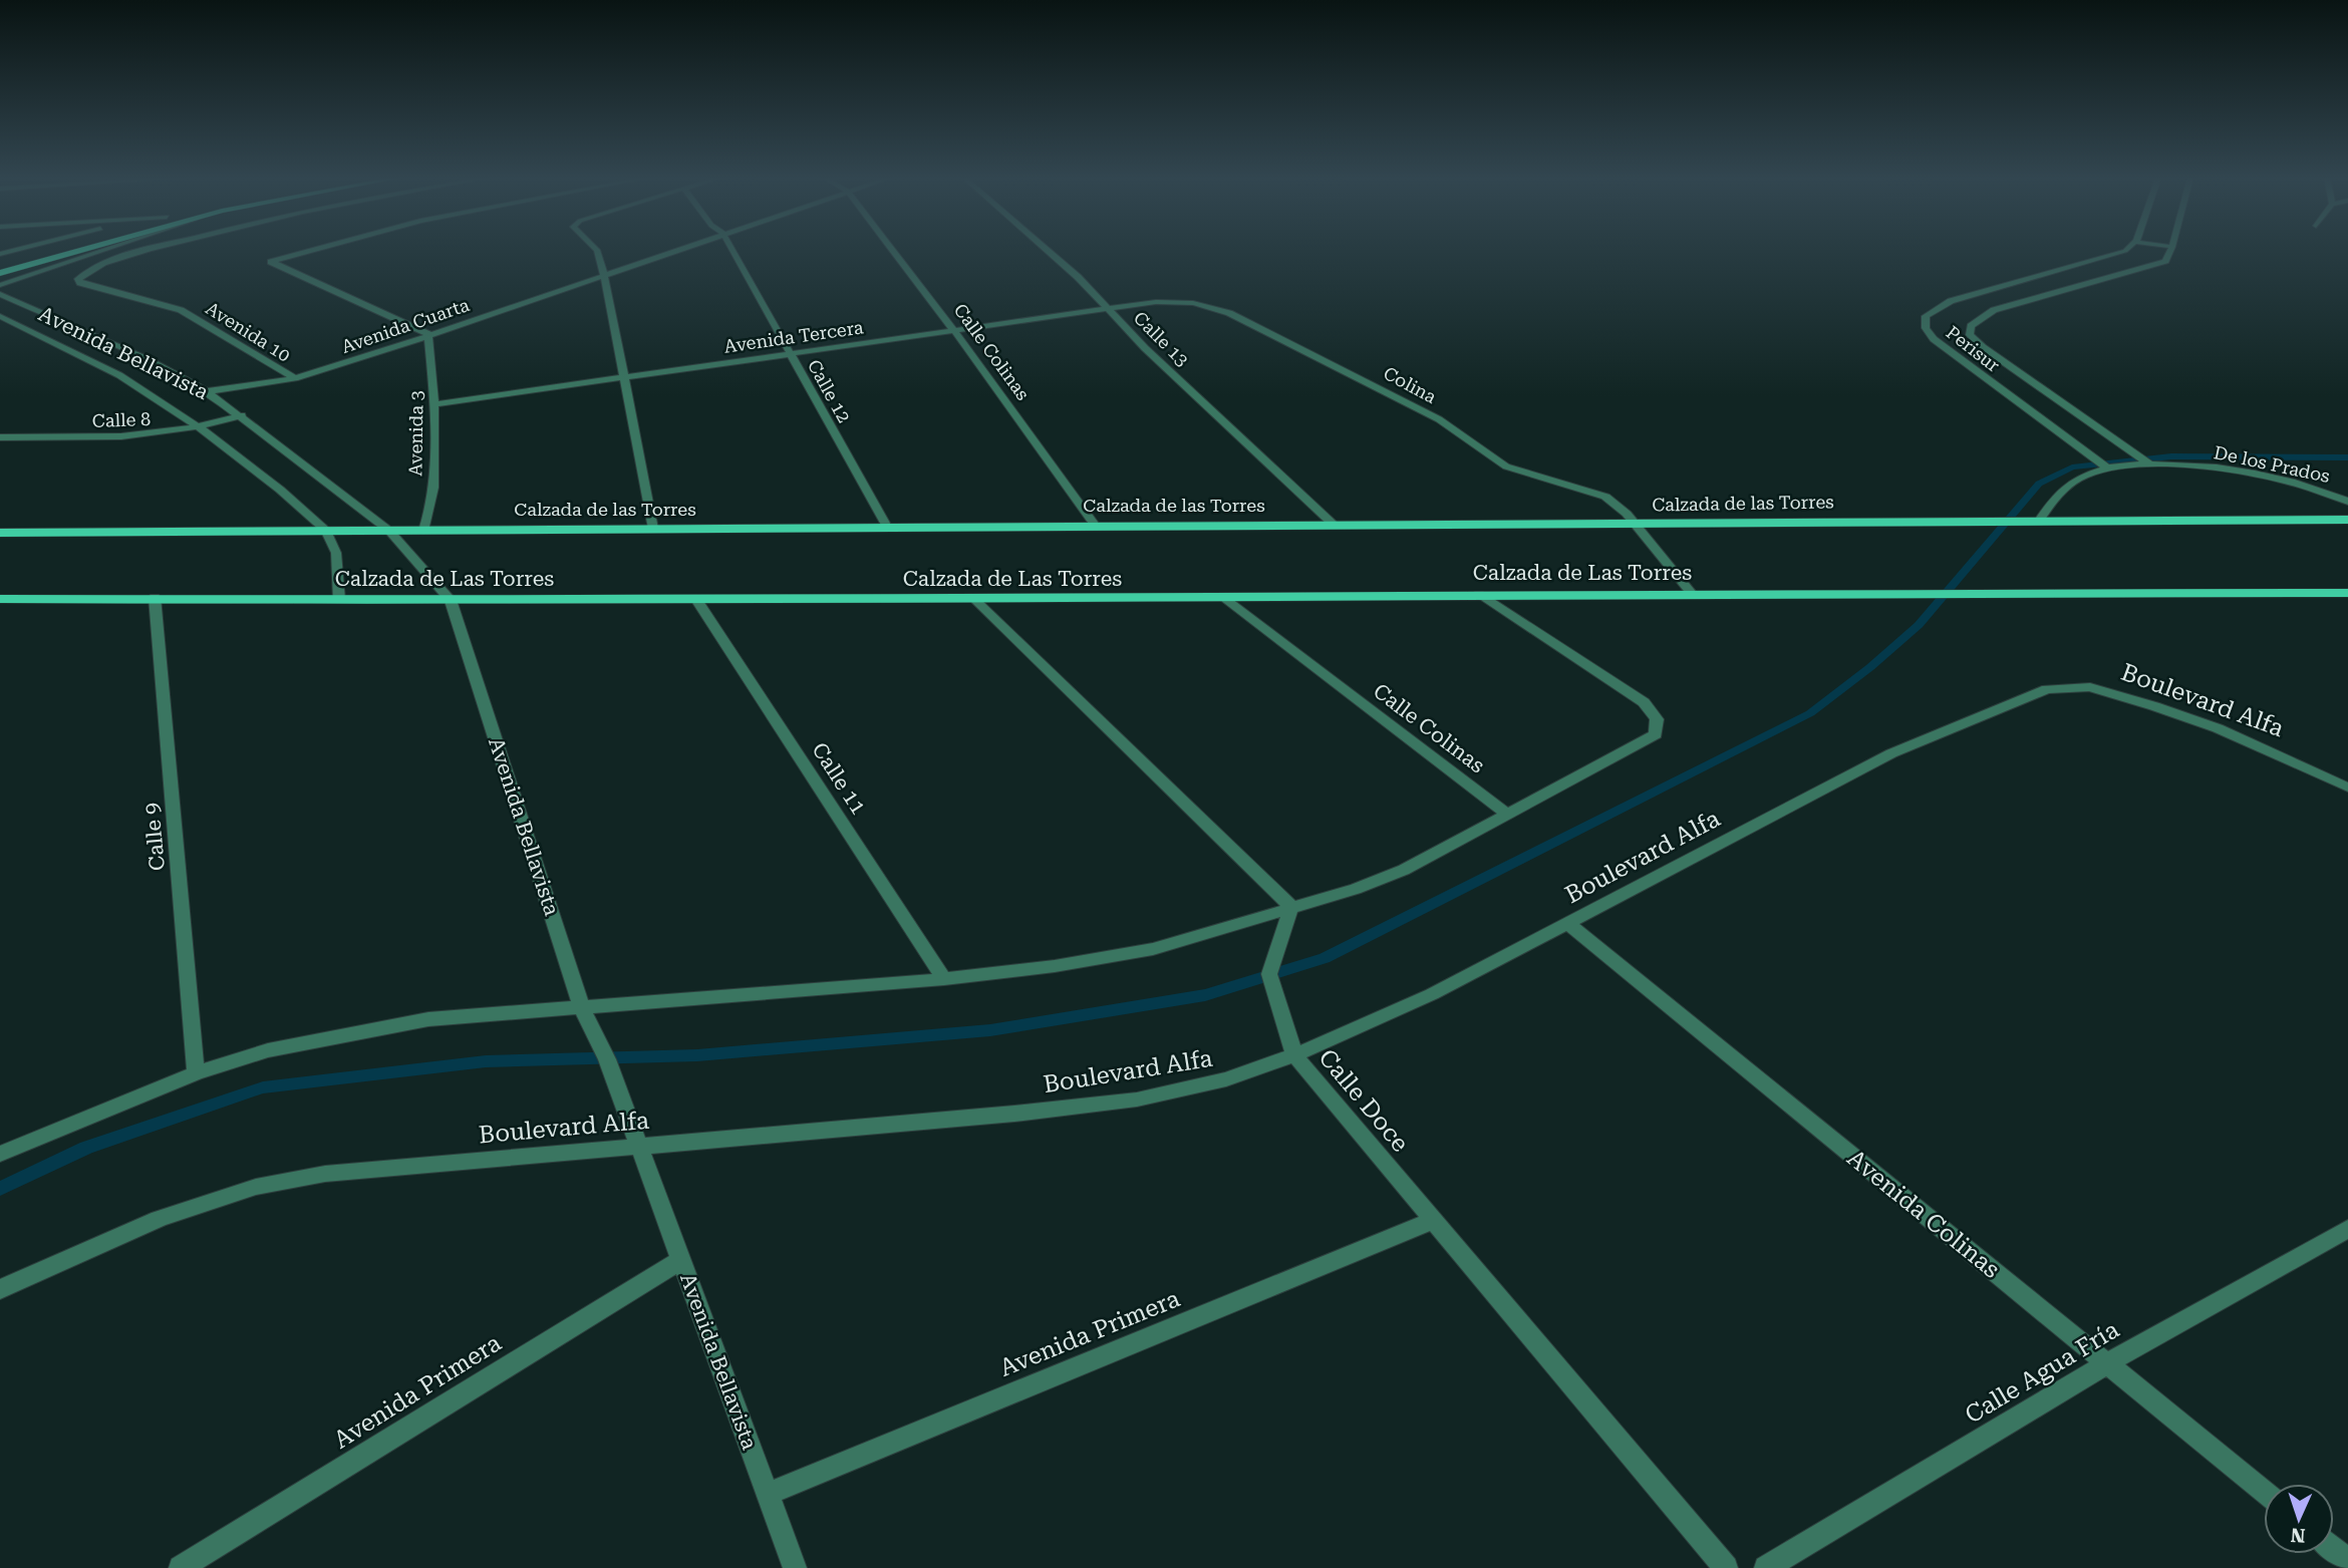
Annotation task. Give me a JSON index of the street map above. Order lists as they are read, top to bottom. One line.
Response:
{"streets":{"main road":["Calzada de las Torres","Calzada de Las Torres"],"street":["Avenida Cuarta","Avenida 10","Avenida Tercera","Calle 13","Perisur","Calle Colinas","Avenida Bellavista","Colina","Calle 12","Calle 8","Avenida 3","De los Prados","Boulevard Alfa","Calle 11","Calle 9","Calle Doce","Avenida Colinas","Avenida Primera","Calle Agua Fría"]},"crossings":[["Avenida Cuarta","Avenida 10"],["Avenida Cuarta","Avenida Bellavista"],["Avenida Cuarta","Avenida 3"],["Avenida Tercera","Calle 13"],["Avenida Tercera","Calle Colinas"],["Avenida Tercera","Colina"],["Avenida Tercera","Calle 12"],["Avenida Tercera","Avenida 3"],["Calle 13","Calzada de las Torres"],["Perisur","De los Prados"],["Calle Colinas","Calzada de las Torres"],["Calle Colinas","Calzada de Las Torres"],["Avenida Bellavista","Calle 8"],["Avenida Bellavista","Calzada de las Torres"],["Avenida Bellavista","Calzada de Las Torres"],["Avenida Bellavista","Boulevard Alfa"],["Avenida Bellavista","Avenida Primera"],["Colina","Calzada de las Torres"],["Colina","Calzada de Las Torres"],["Calle 12","Calzada de las Torres"],["Avenida 3","Calzada de las Torres"],["De los Prados","Calzada de las Torres"],["Calzada de Las Torres","Calle 11"],["Calzada de Las Torres","Calle 9"],["Boulevard Alfa","Calle Doce"],["Boulevard Alfa","Avenida Colinas"],["Calle Doce","Avenida Primera"],["Avenida Colinas","Calle Agua Fría"]],"north":"bottom"}
